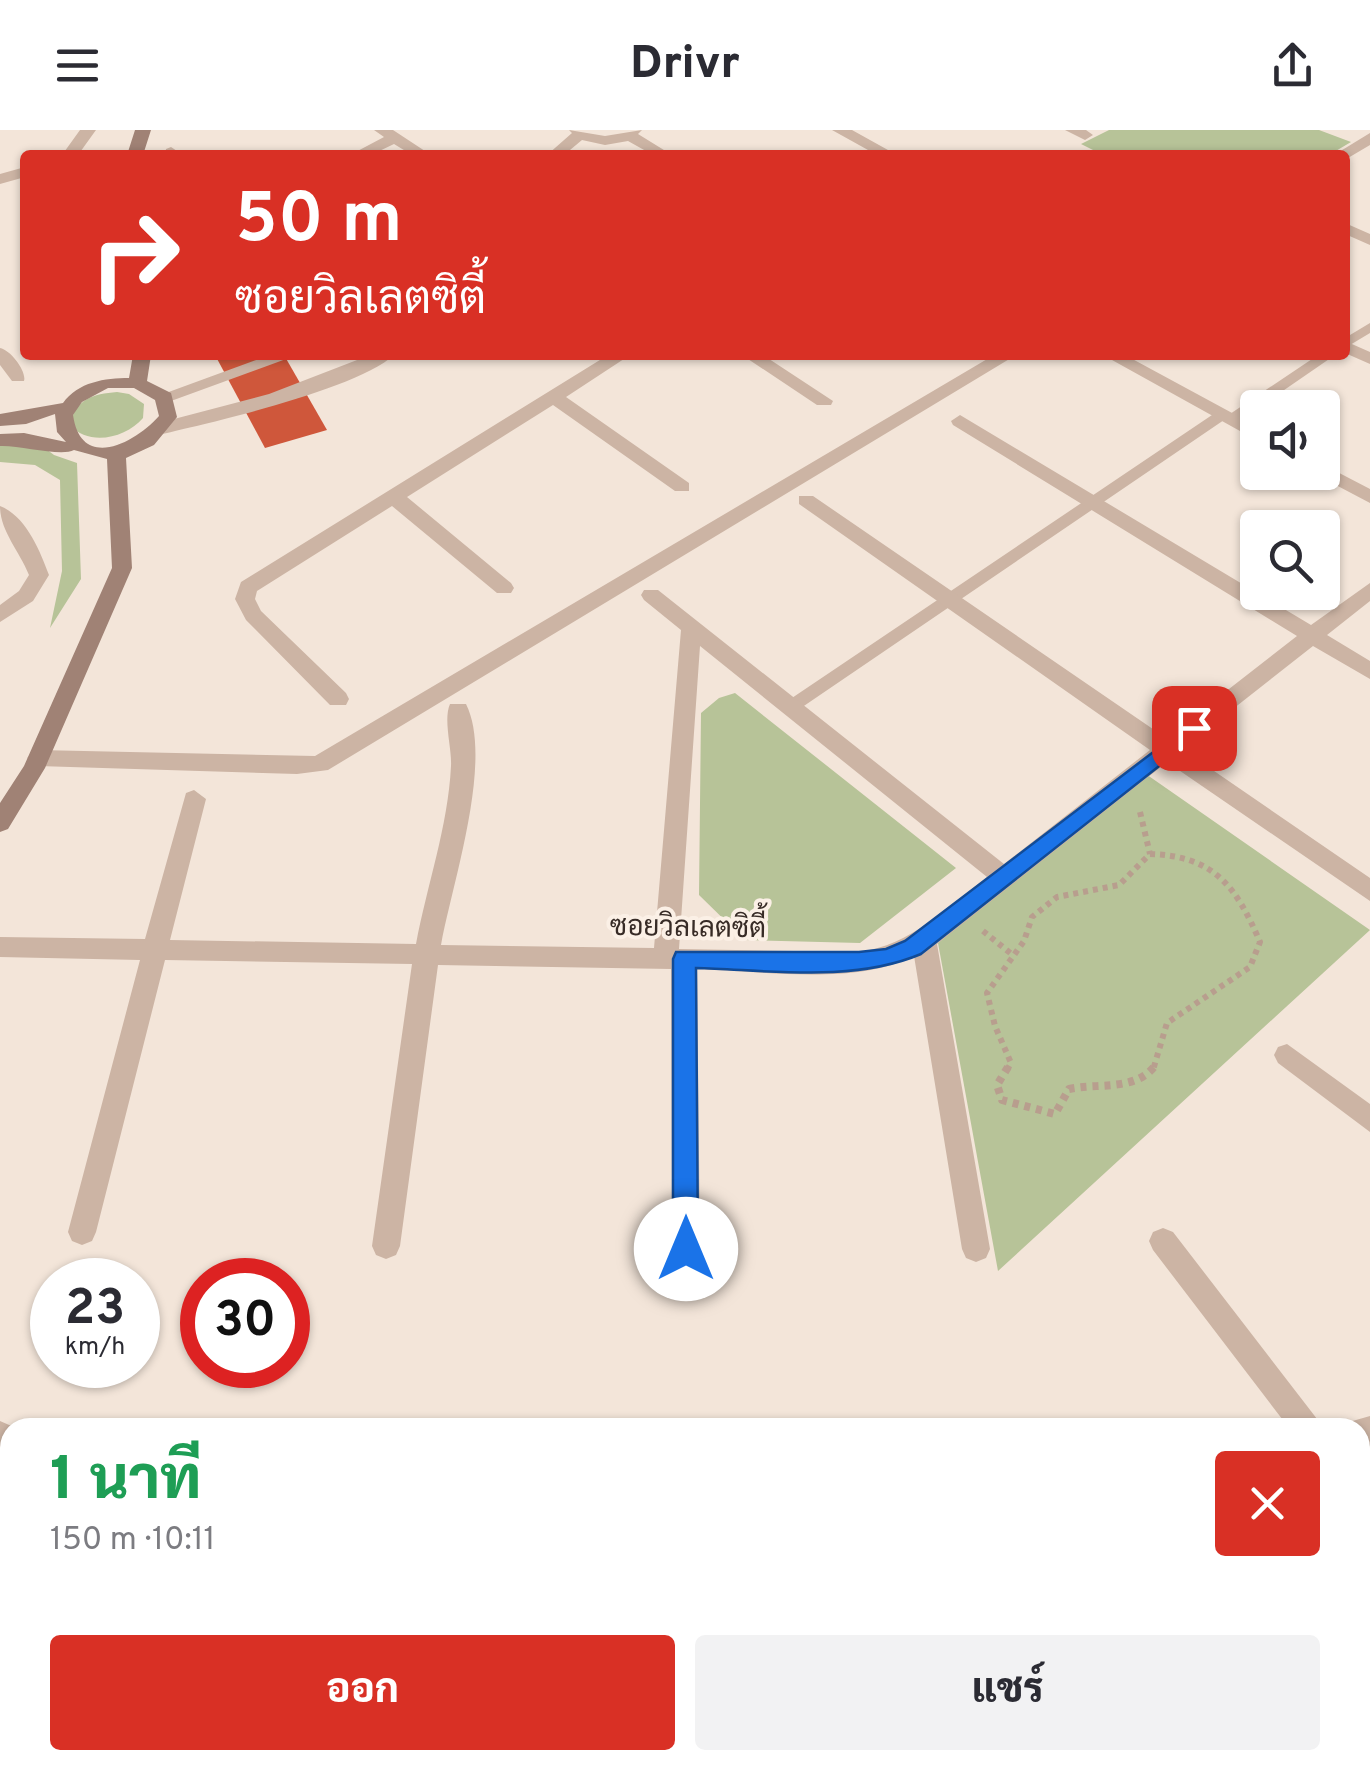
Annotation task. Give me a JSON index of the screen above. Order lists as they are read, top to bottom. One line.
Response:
{"streets":{"street":["ซอยวิลเลตซิตี้"]},"page":{"header":"Drivr","turn":["50 m","ซอยวิลเลตซิตี้"],"speed":"23 km/h","limit":"30","heading":["1 นาที","150 m · 10:11"],"buttons":["ออก","แชร์"]}}
